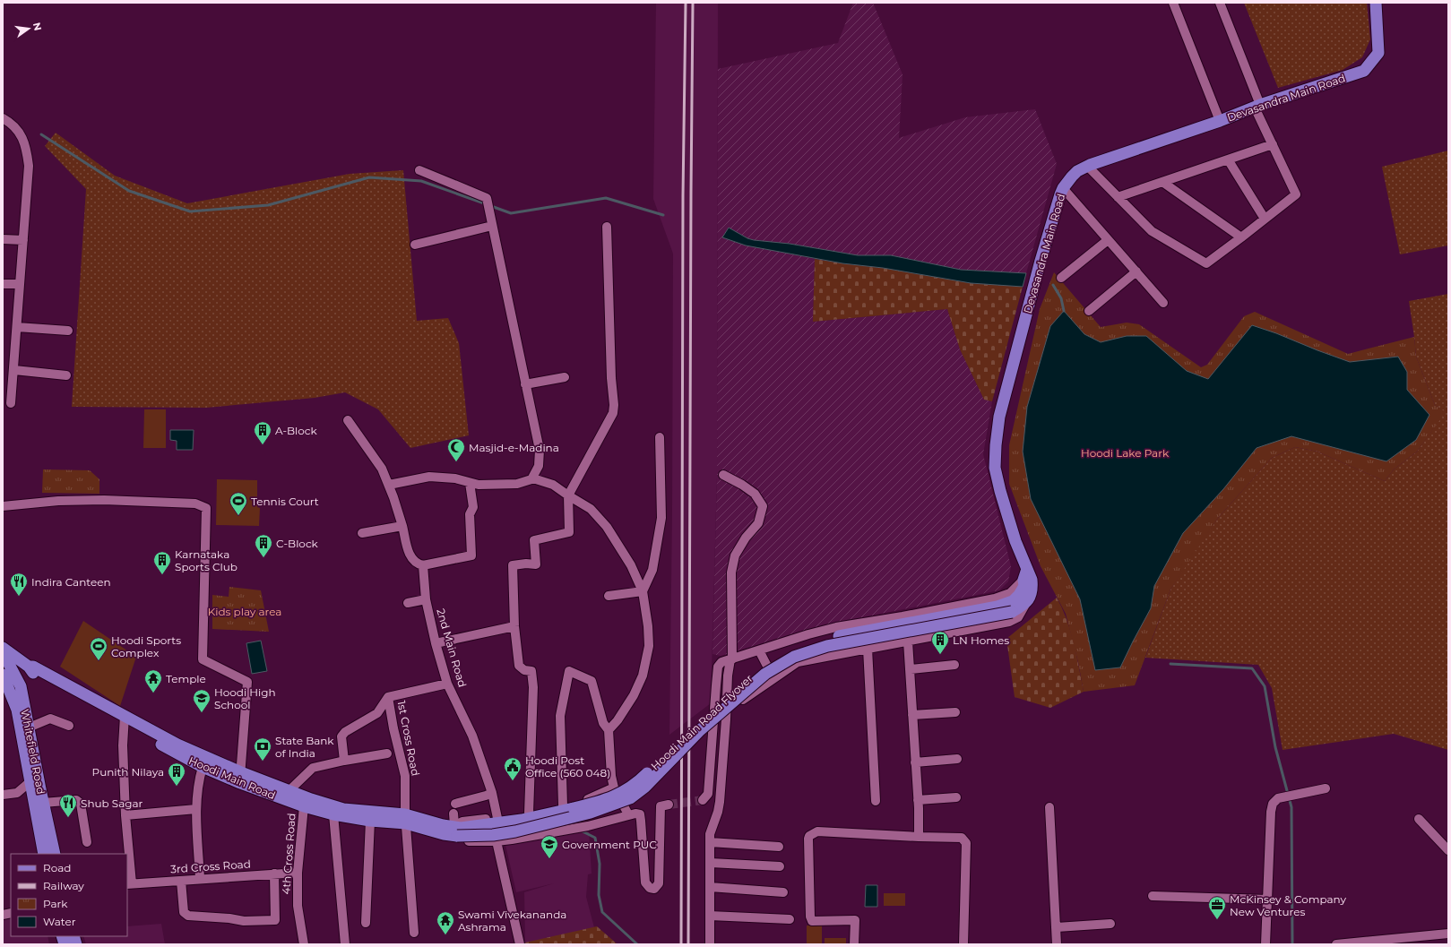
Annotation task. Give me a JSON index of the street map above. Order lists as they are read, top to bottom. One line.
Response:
{"streets":{"main road":["Devasandra Main Road","Hoodi Main Road Flyover","Whitefield Road","Hoodi Main Road"],"street":["2nd Main Road","1st Cross Road","4th Cross Road","3rd Cross Road"]},"crossings":[["Devasandra Main Road","Hoodi Main Road Flyover"],["2nd Main Road","1st Cross Road"],["Hoodi Main Road Flyover","Hoodi Main Road"],["1st Cross Road","Hoodi Main Road"],["Hoodi Main Road","4th Cross Road"],["4th Cross Road","3rd Cross Road"]],"parks":["Hoodi Lake Park","Kids play area"],"places":{"building":["A-Block","C-Block","Karnataka Sports Club","LN Homes","Punith Nilaya"],"mosque":["Masjid-e-Madina"],"sports":["Tennis Court","Hoodi Sports Complex"],"restaurant":["Indira Canteen","Shub Sagar"],"temple":["Temple","Swami Vivekananda Ashrama"],"school or university":["Hoodi High School","Government PUC"],"bank":["State Bank of India"],"public building":["Hoodi Post Office (560 048)"],"office":["McKinsey & Company New Ventures"]},"legend":["Road","Railway","Park","Water"],"north":"right"}
